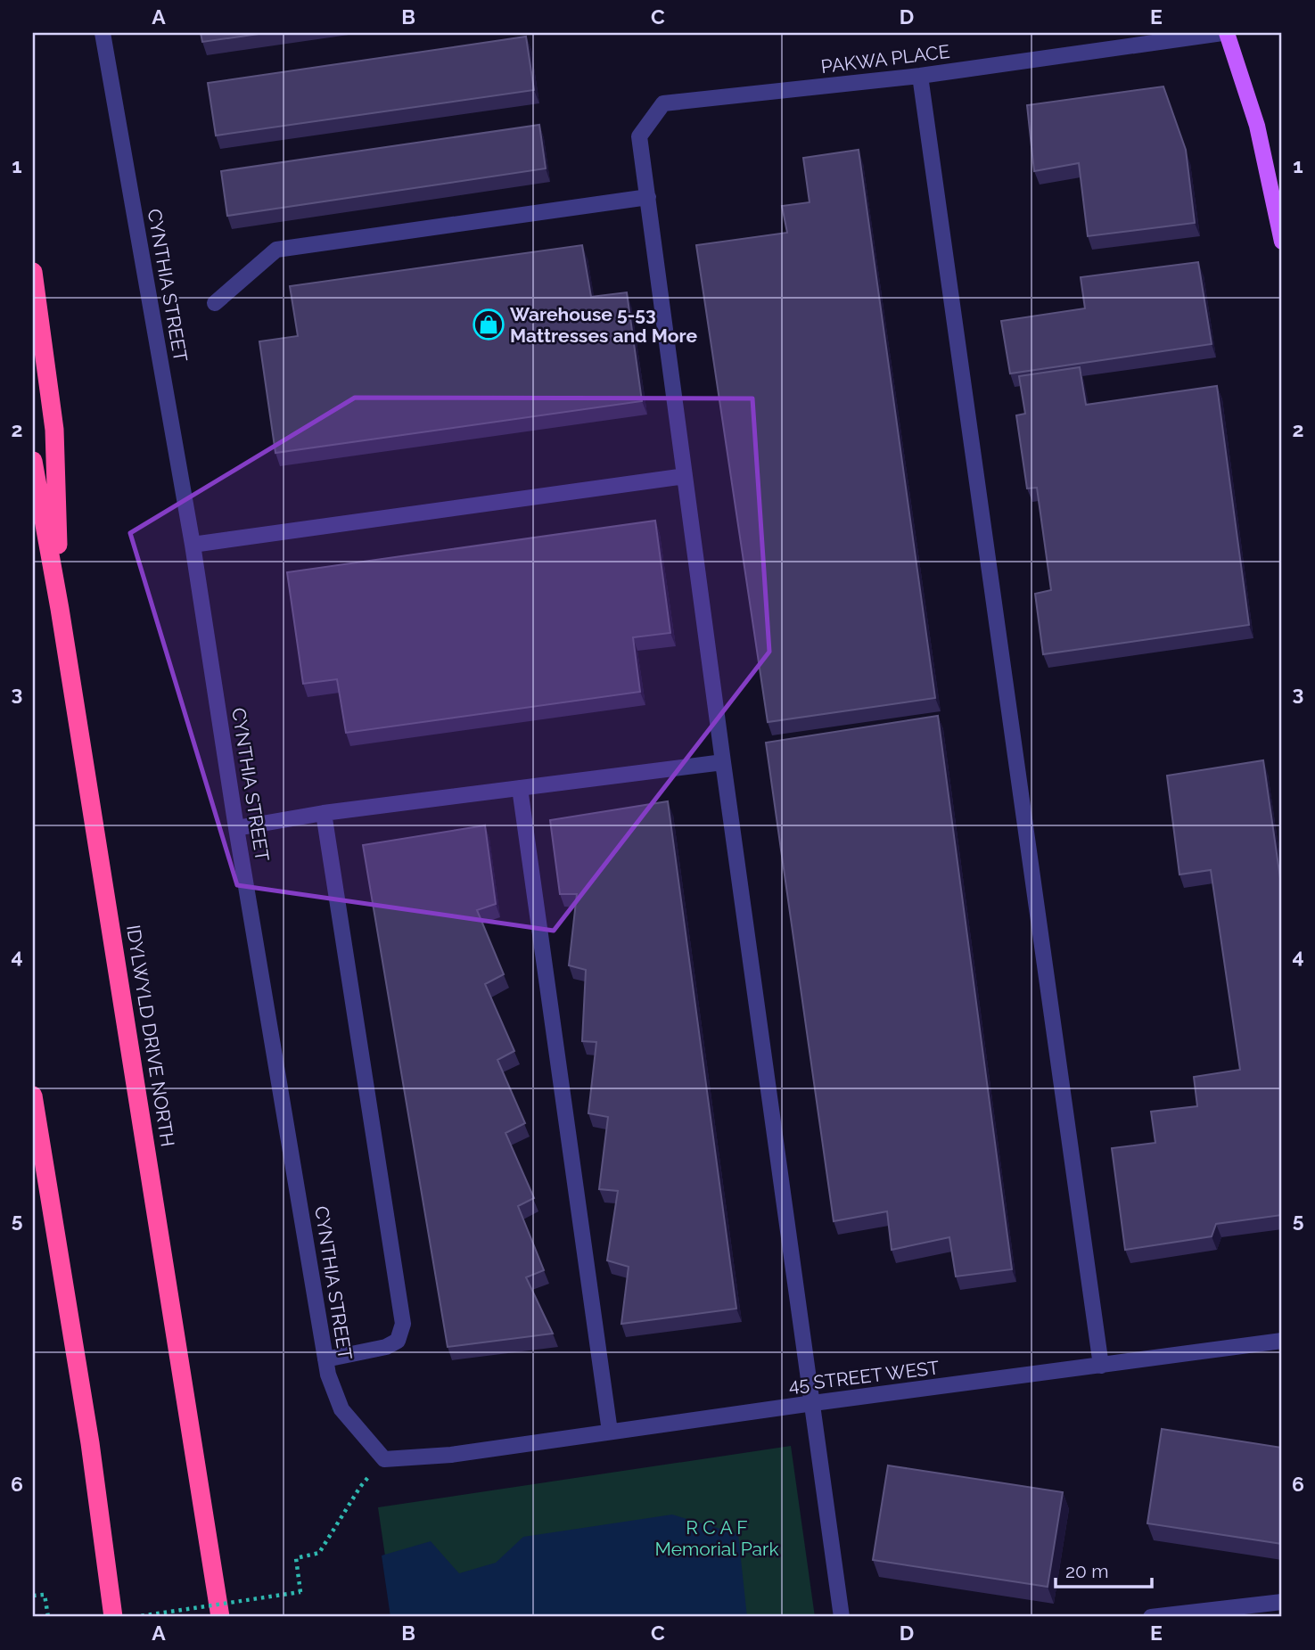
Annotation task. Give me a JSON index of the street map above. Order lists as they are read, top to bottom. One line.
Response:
{"streets":{"highway":["IDYLWYLD DRIVE NORTH"],"street":["PAKWA PLACE","CYNTHIA STREET","45 STREET WEST"]},"crossings":[["CYNTHIA STREET","45 STREET WEST"]],"parks":["R C A F Memorial Park"],"places":{"shop":["Warehouse 5-53 Mattresses and More"]},"scale_bar":"20 m","grid":{"columns":["A","B","C","D","E"],"rows":["1","2","3","4","5","6"]}}
